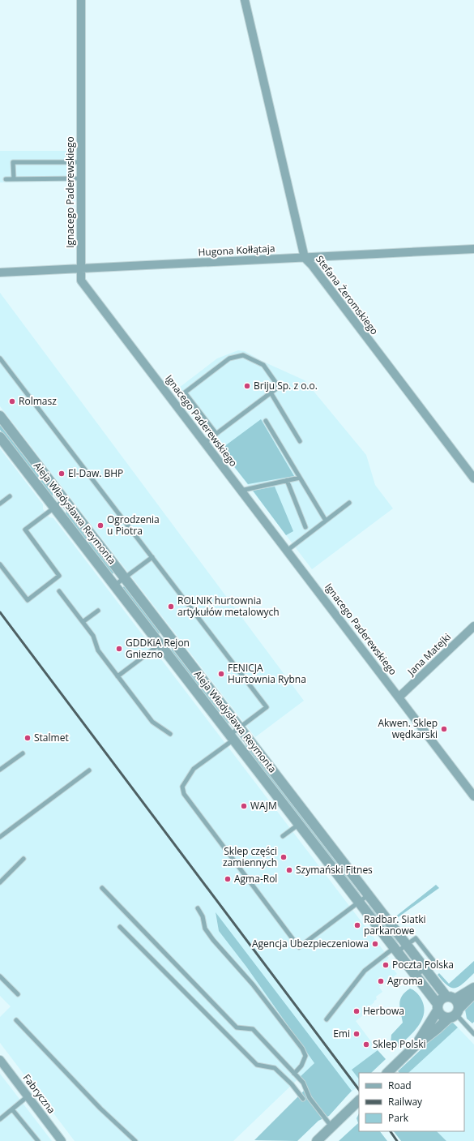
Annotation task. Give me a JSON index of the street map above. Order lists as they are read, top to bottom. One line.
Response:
{"streets":{"street":["Ignacego Paderewskiego","Hugona Kołłątaja","Stefana Żeromskiego","Aleja Władysława Reymonta","Jana Matejki","Fabryczna"]},"crossings":[["Ignacego Paderewskiego","Hugona Kołłątaja"],["Ignacego Paderewskiego","Jana Matejki"],["Hugona Kołłątaja","Stefana Żeromskiego"]],"places":["Briju Sp. z o.o.","Rolmasz","El-Daw. BHP","Ogrodzenia u Piotra","ROLNIK hurtownia artykułów metalowych","GDDKiA Rejon Gniezno","FENICJA Hurtownia Rybna","Akwen. Sklep wędkarski","Stalmet","WAJM","Sklep części zamiennych","Szymański Fitnes","Agma-Rol","Radbar. Siatki parkanowe","Agencja Ubezpieczeniowa","Poczta Polska","Agroma","Herbowa","Emi","Sklep Polski"],"legend":["Road","Railway","Park"]}
